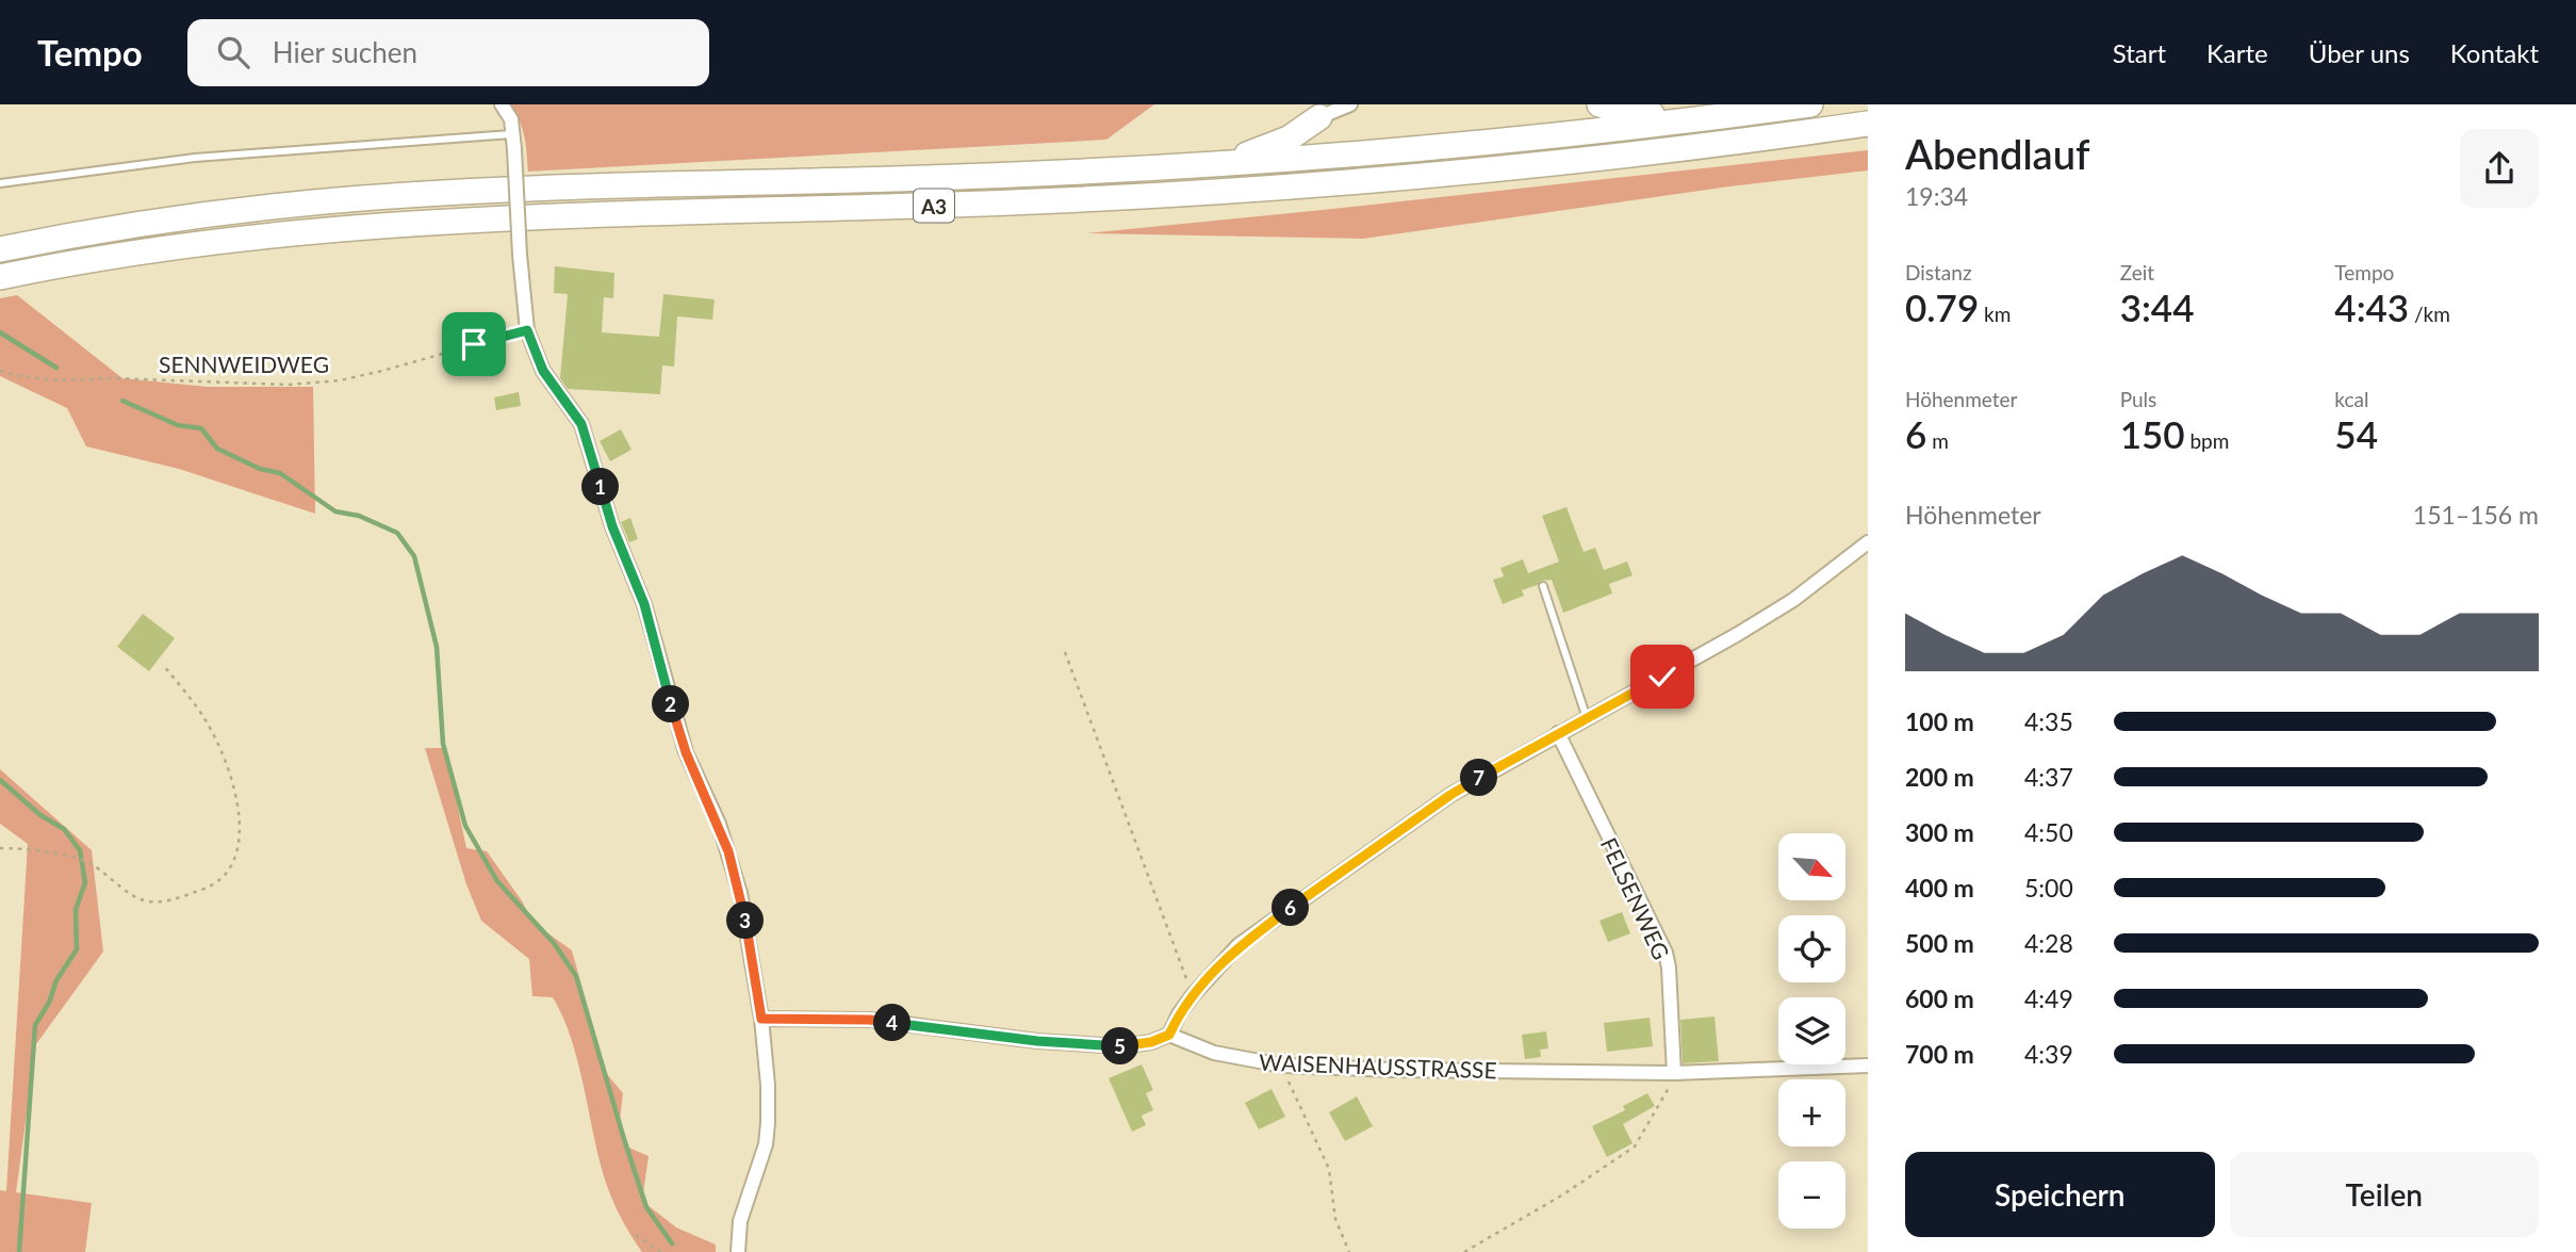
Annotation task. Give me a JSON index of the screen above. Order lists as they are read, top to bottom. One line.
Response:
{"streets":{"highway":["A3"],"street":["FELSENWEG","WAISENHAUSSTRASSE"],"path":["SENNWEIDWEG"]},"crossings":[["FELSENWEG","WAISENHAUSSTRASSE"]],"north":"bottom right","page":{"header":"Tempo","search":"Hier suchen","nav":["Start","Karte","Über uns","Kontakt"],"heading":["Abendlauf","19:34"],"stats":[["Distanz","0.79 km"],["Zeit","3:44"],["Tempo","4:43 /km"],["Höhenmeter","6 m"],["Puls","150 bpm"],["kcal","54"]],"pins":["1","2","7","6","3","4","5"],"chart":["Höhenmeter","151–156 m"],"list":[{"name":"100 m","note":"4:35"},{"name":"200 m","note":"4:37"},{"name":"300 m","note":"4:50"},{"name":"400 m","note":"5:00"},{"name":"500 m","note":"4:28"},{"name":"600 m","note":"4:49"},{"name":"700 m","note":"4:39"}],"map_buttons":["+","−"],"buttons":["Speichern","Teilen"]}}
